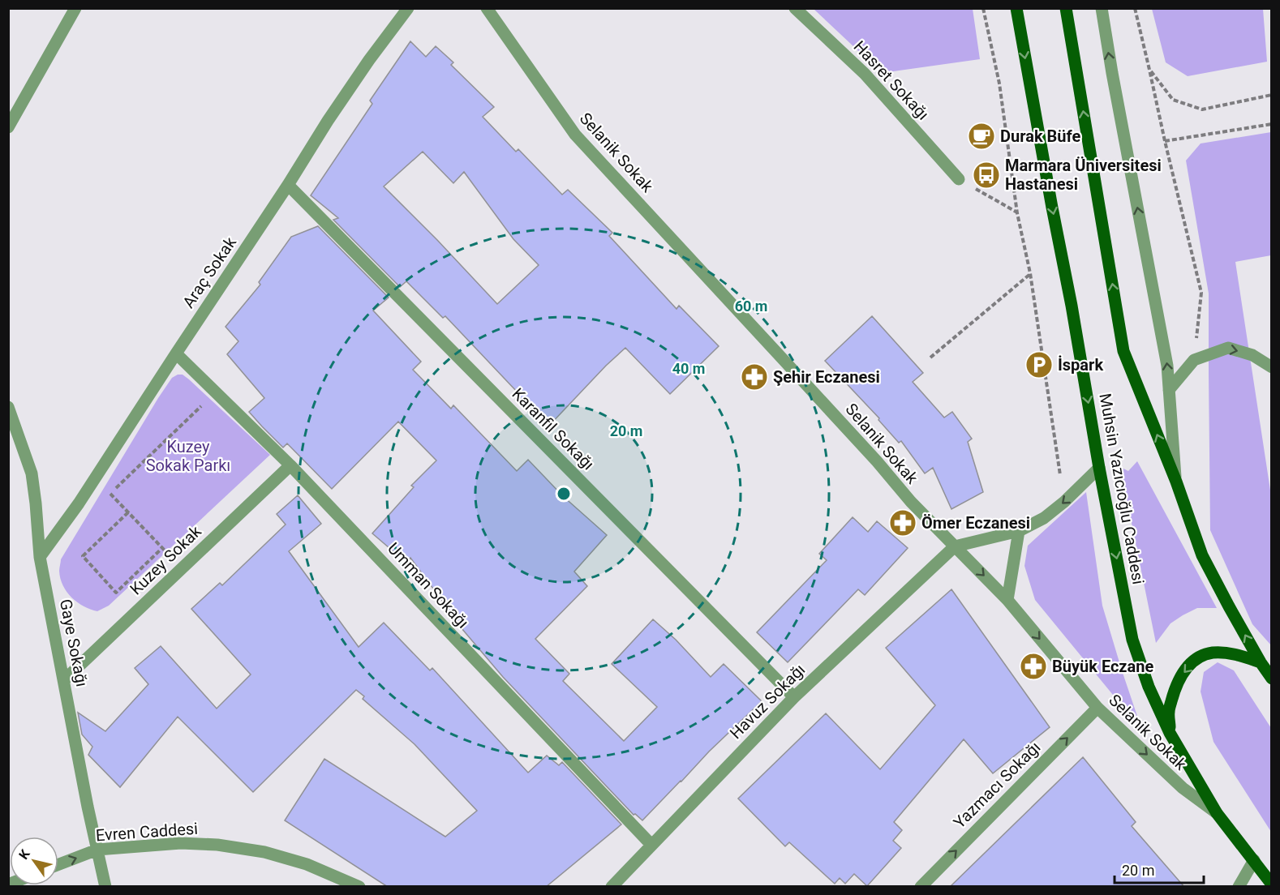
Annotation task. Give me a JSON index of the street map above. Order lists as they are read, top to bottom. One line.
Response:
{"streets":{"main road":["Muhsin Yazıcıoğlu Caddesi"],"street":["Hasret Sokağı","Selanik Sokak","Araç Sokak","Karanfil Sokağı","Kuzey Sokak","Umman Sokağı","Gaye Sokağı","Havuz Sokağı","Yazmacı Sokağı","Evren Caddesi"]},"crossings":[["Selanik Sokak","Muhsin Yazıcıoğlu Caddesi"],["Selanik Sokak","Havuz Sokağı"],["Selanik Sokak","Yazmacı Sokağı"],["Araç Sokak","Karanfil Sokağı"],["Araç Sokak","Umman Sokağı"],["Araç Sokak","Gaye Sokağı"],["Karanfil Sokağı","Havuz Sokağı"],["Kuzey Sokak","Umman Sokağı"],["Kuzey Sokak","Gaye Sokağı"],["Umman Sokağı","Havuz Sokağı"],["Gaye Sokağı","Evren Caddesi"]],"one_way":["Yazmacı Sokağı"],"parks":["Kuzey Sokak Parkı"],"places":{"cafe":["Durak Büfe"],"bus stop":["Marmara Üniversitesi Hastanesi"],"parking":["İspark"],"pharmacy":["Şehir Eczanesi","Ömer Eczanesi","Büyük Eczane"]},"scale_bar":"20 m","north":"top left","rings":["60 m","40 m","20 m"]}
